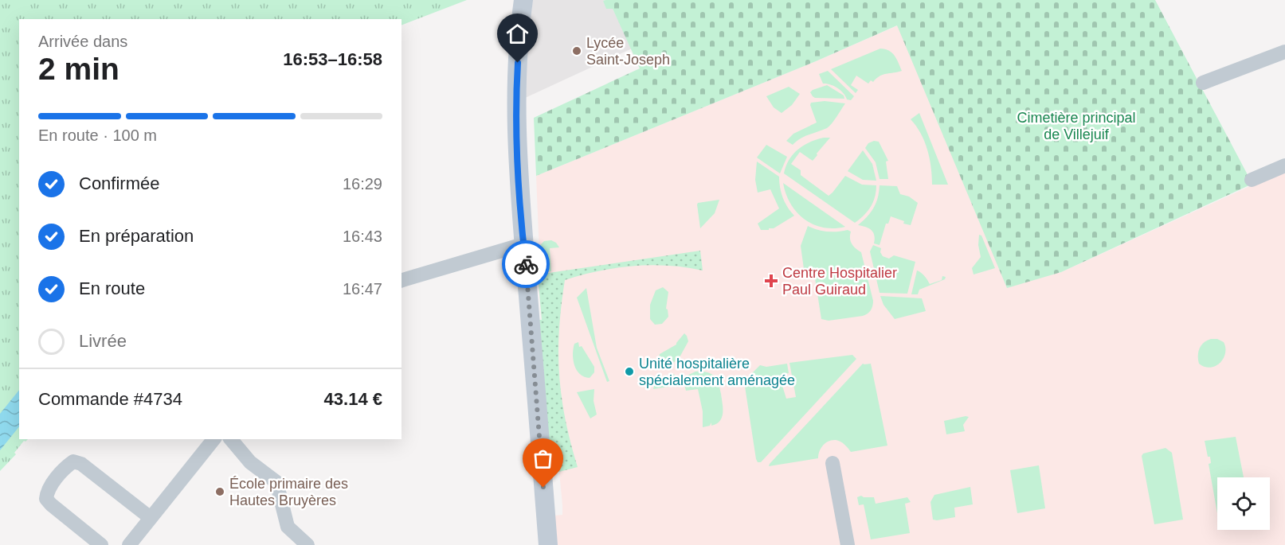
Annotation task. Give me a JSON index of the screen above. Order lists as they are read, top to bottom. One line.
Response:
{"parks":["Cimetière principal de Villejuif"],"places":{"other":["Lycée Saint-Joseph","Unité hospitalière spécialement aménagée","École primaire des Hautes Bruyères"],"health":["Centre Hospitalier Paul Guiraud"]},"page":{"heading":["2 min","Arrivée dans","16:53–16:58"],"panel":["Commande #4734","43.14 €"],"bar":"En route · 100 m","list":[["Confirmée","16:29"],["En préparation","16:43"],["En route","16:47"],"Livrée"]}}
